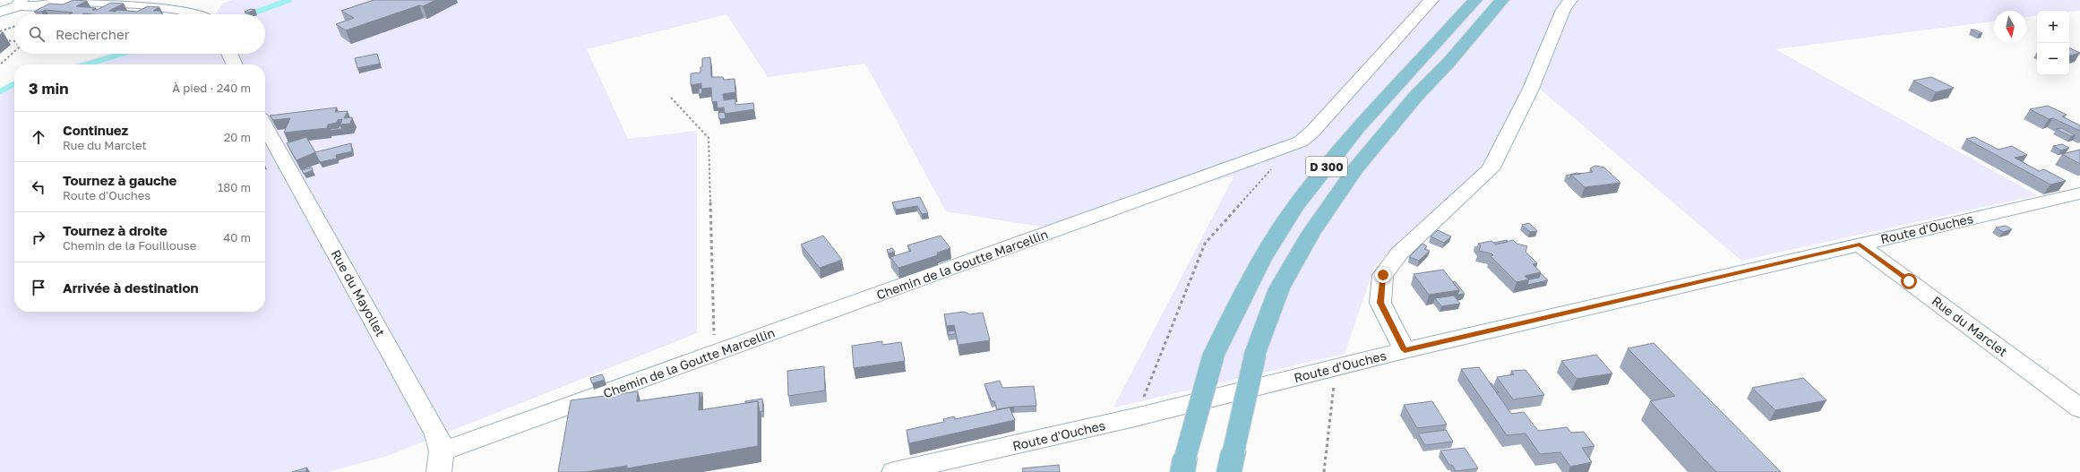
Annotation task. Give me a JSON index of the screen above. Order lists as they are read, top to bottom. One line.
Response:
{"streets":{"main road":["D 300"],"street":["Route d'Ouches","Chemin de la Goutte Marcellin","Rue du Mayollet","Rue du Marclet"]},"crossings":[["Route d'Ouches","Rue du Marclet"],["Chemin de la Goutte Marcellin","Rue du Mayollet"]],"north":"bottom","page":{"map_buttons":["+","−"],"search":"Rechercher","heading":["3 min","À pied · 240 m"],"list":[["Continuez","Rue du Marclet","20 m"],["Tournez à gauche","Route d'Ouches","180 m"],["Tournez à droite","Chemin de la Fouillouse","40 m"],"Arrivée à destination"]}}
